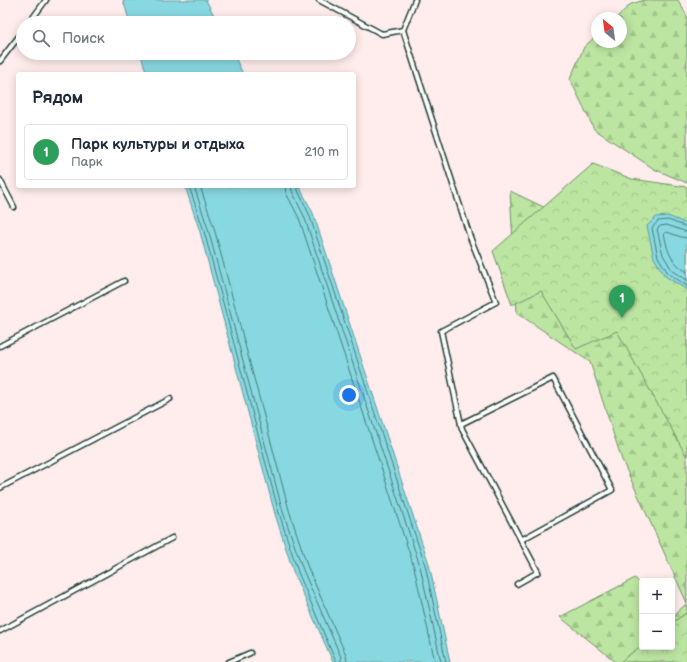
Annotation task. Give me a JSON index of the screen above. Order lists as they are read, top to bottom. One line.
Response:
{"north":"top left","page":{"search":"Поиск","heading":"Рядом","list":[{"mark":"1","name":"Парк культуры и отдыха","note":"Парк","value":"210 m"}],"pins":"1","map_buttons":["+","−"]}}
